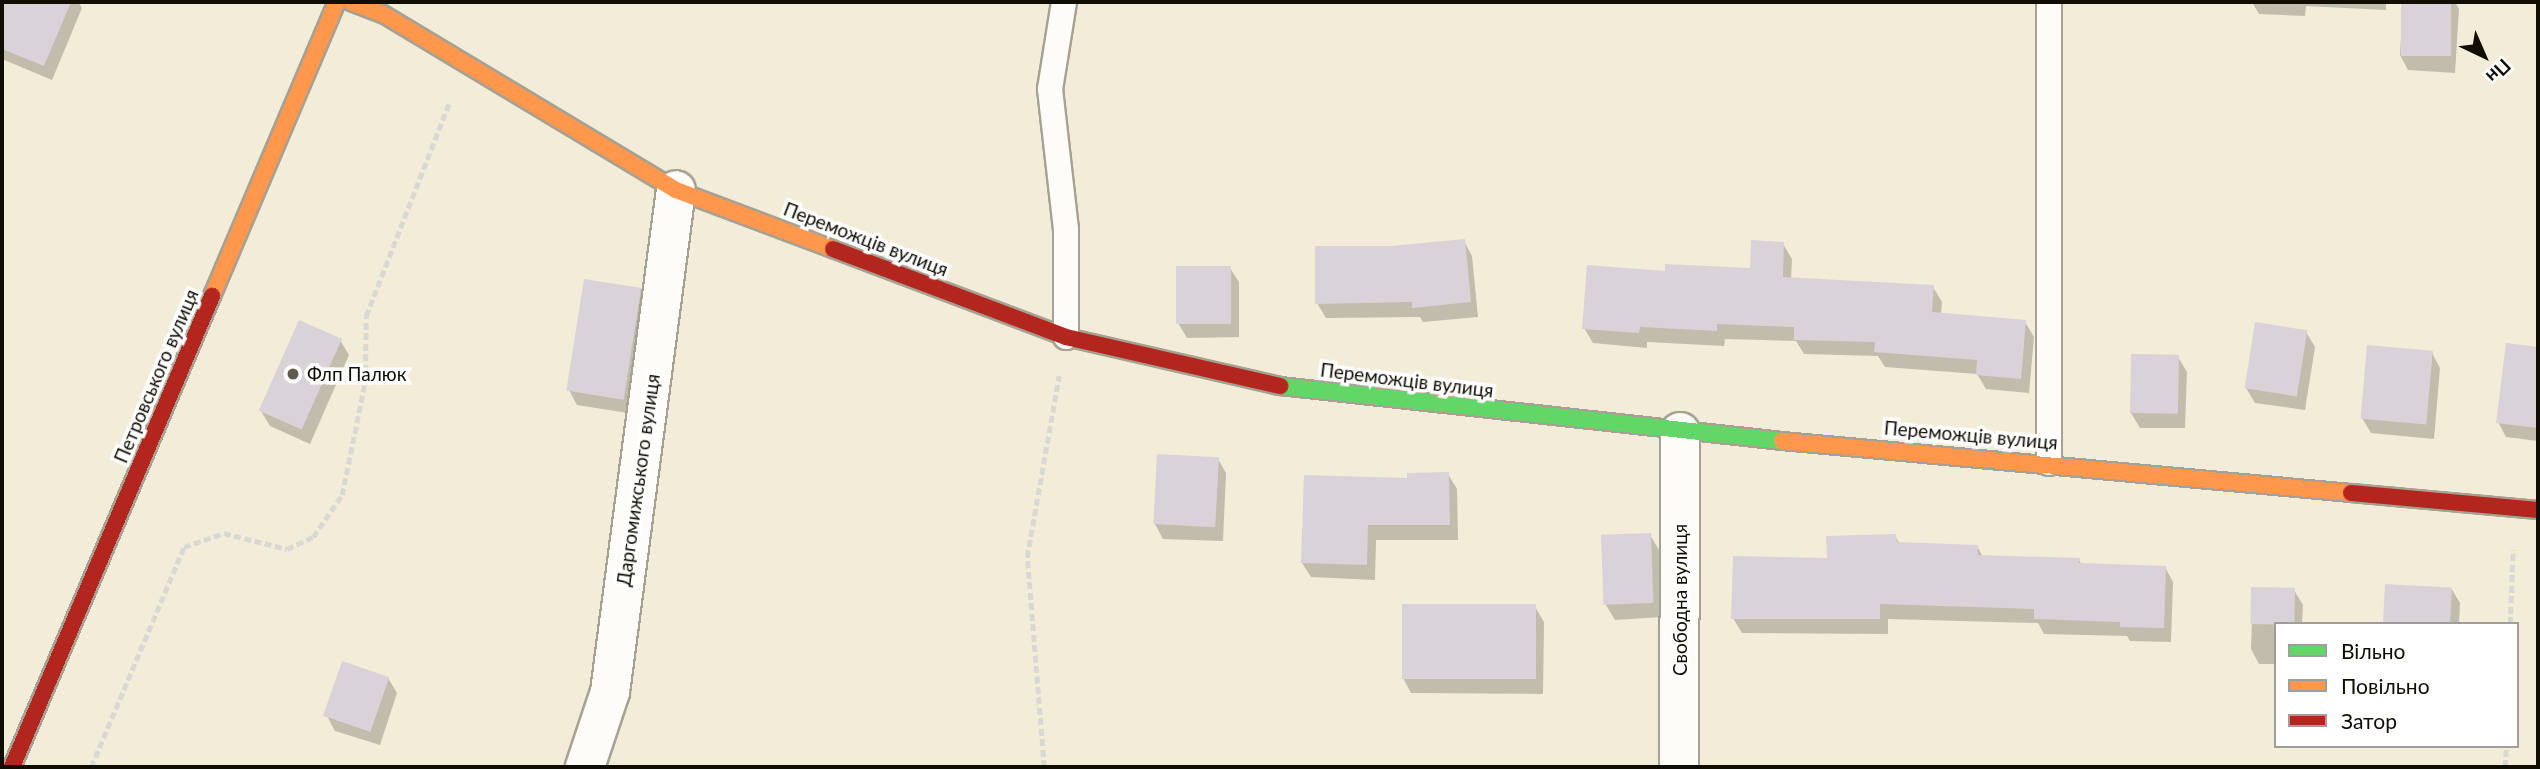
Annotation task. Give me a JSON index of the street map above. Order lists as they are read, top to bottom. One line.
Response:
{"streets":{"main road":["Переможців вулиця","Петровського вулиця"],"street":["Даргомижського вулиця","Свободна вулиця"]},"crossings":[["Переможців вулиця","Даргомижського вулиця"],["Переможців вулиця","Свободна вулиця"]],"places":["Флп Палюк"],"legend":["Вільно","Повільно","Затор"],"north":"bottom right"}
